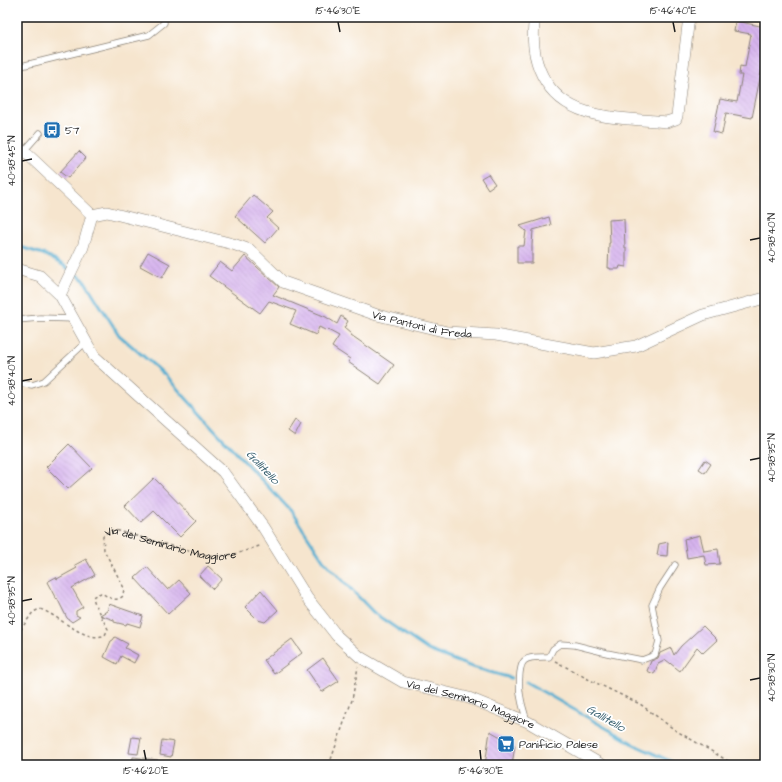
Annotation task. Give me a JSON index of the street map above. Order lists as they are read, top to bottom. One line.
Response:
{"streets":{"street":["Via Pantoni di Freda","Via del Seminario Maggiore"]},"water":["Gallitello"],"places":{"bus stop":["57"],"supermarket":["Panificio Palese"]},"coordinates":["15°46'30\"E","15°46'40\"E","40°38'45\"N","40°38'40\"N","40°38'35\"N","40°38'30\"N","15°46'20\"E"]}
